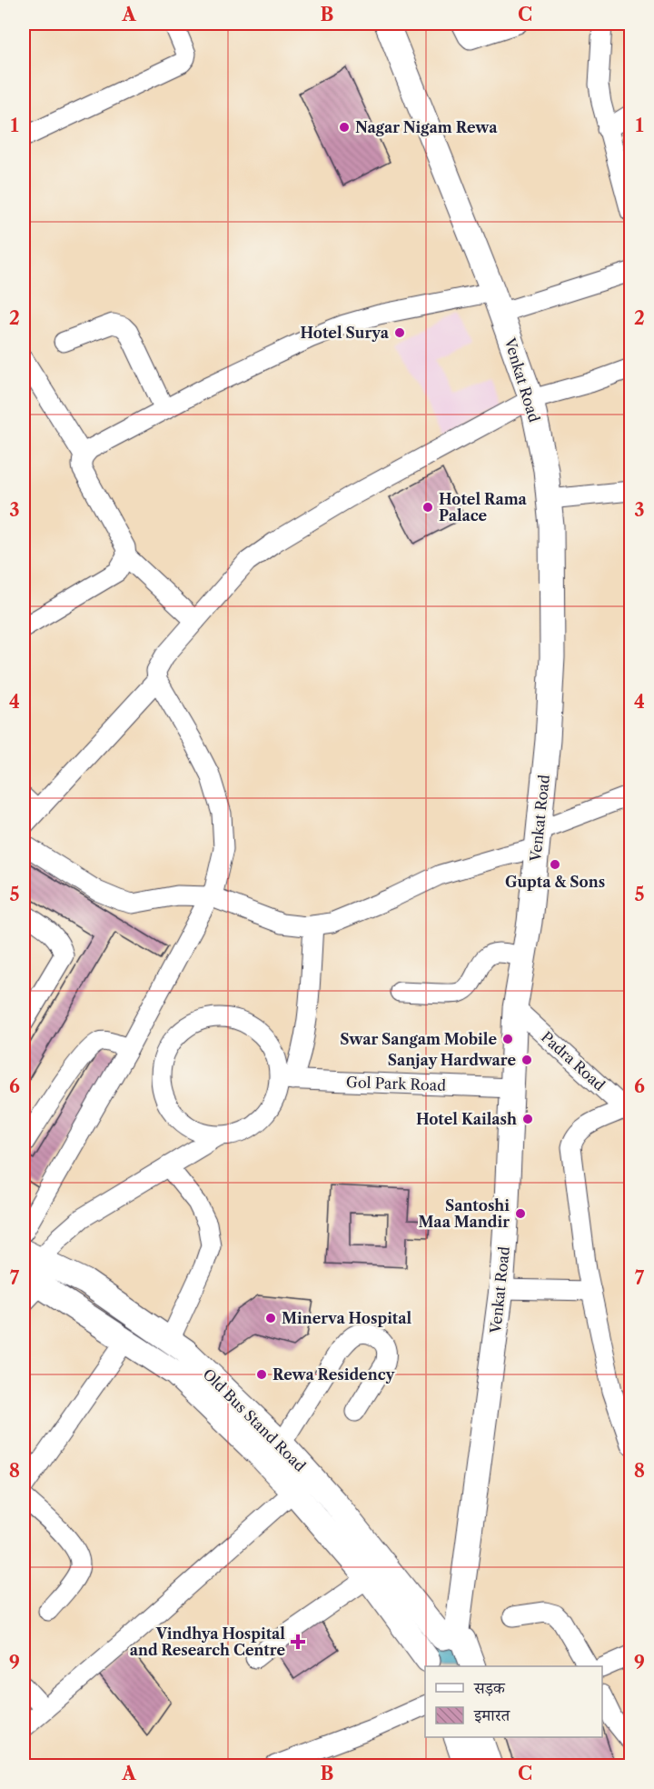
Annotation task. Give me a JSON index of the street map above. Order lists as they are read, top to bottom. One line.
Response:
{"streets":{"main road":["Venkat Road","Old Bus Stand Road"],"street":["Padra Road","Gol Park Road"]},"crossings":[["Venkat Road","Padra Road"],["Venkat Road","Gol Park Road"],["Venkat Road","Old Bus Stand Road"]],"places":{"other":["Nagar Nigam Rewa","Hotel Surya","Hotel Rama Palace","Gupta & Sons","Swar Sangam Mobile","Sanjay Hardware","Hotel Kailash","Santoshi Maa Mandir","Minerva Hospital","Rewa Residency"],"health":["Vindhya Hospital and Research Centre"]},"legend":["सड़क","इमारत"],"grid":{"columns":["A","B","C"],"rows":["1","2","3","4","5","6","7","8","9"]}}
